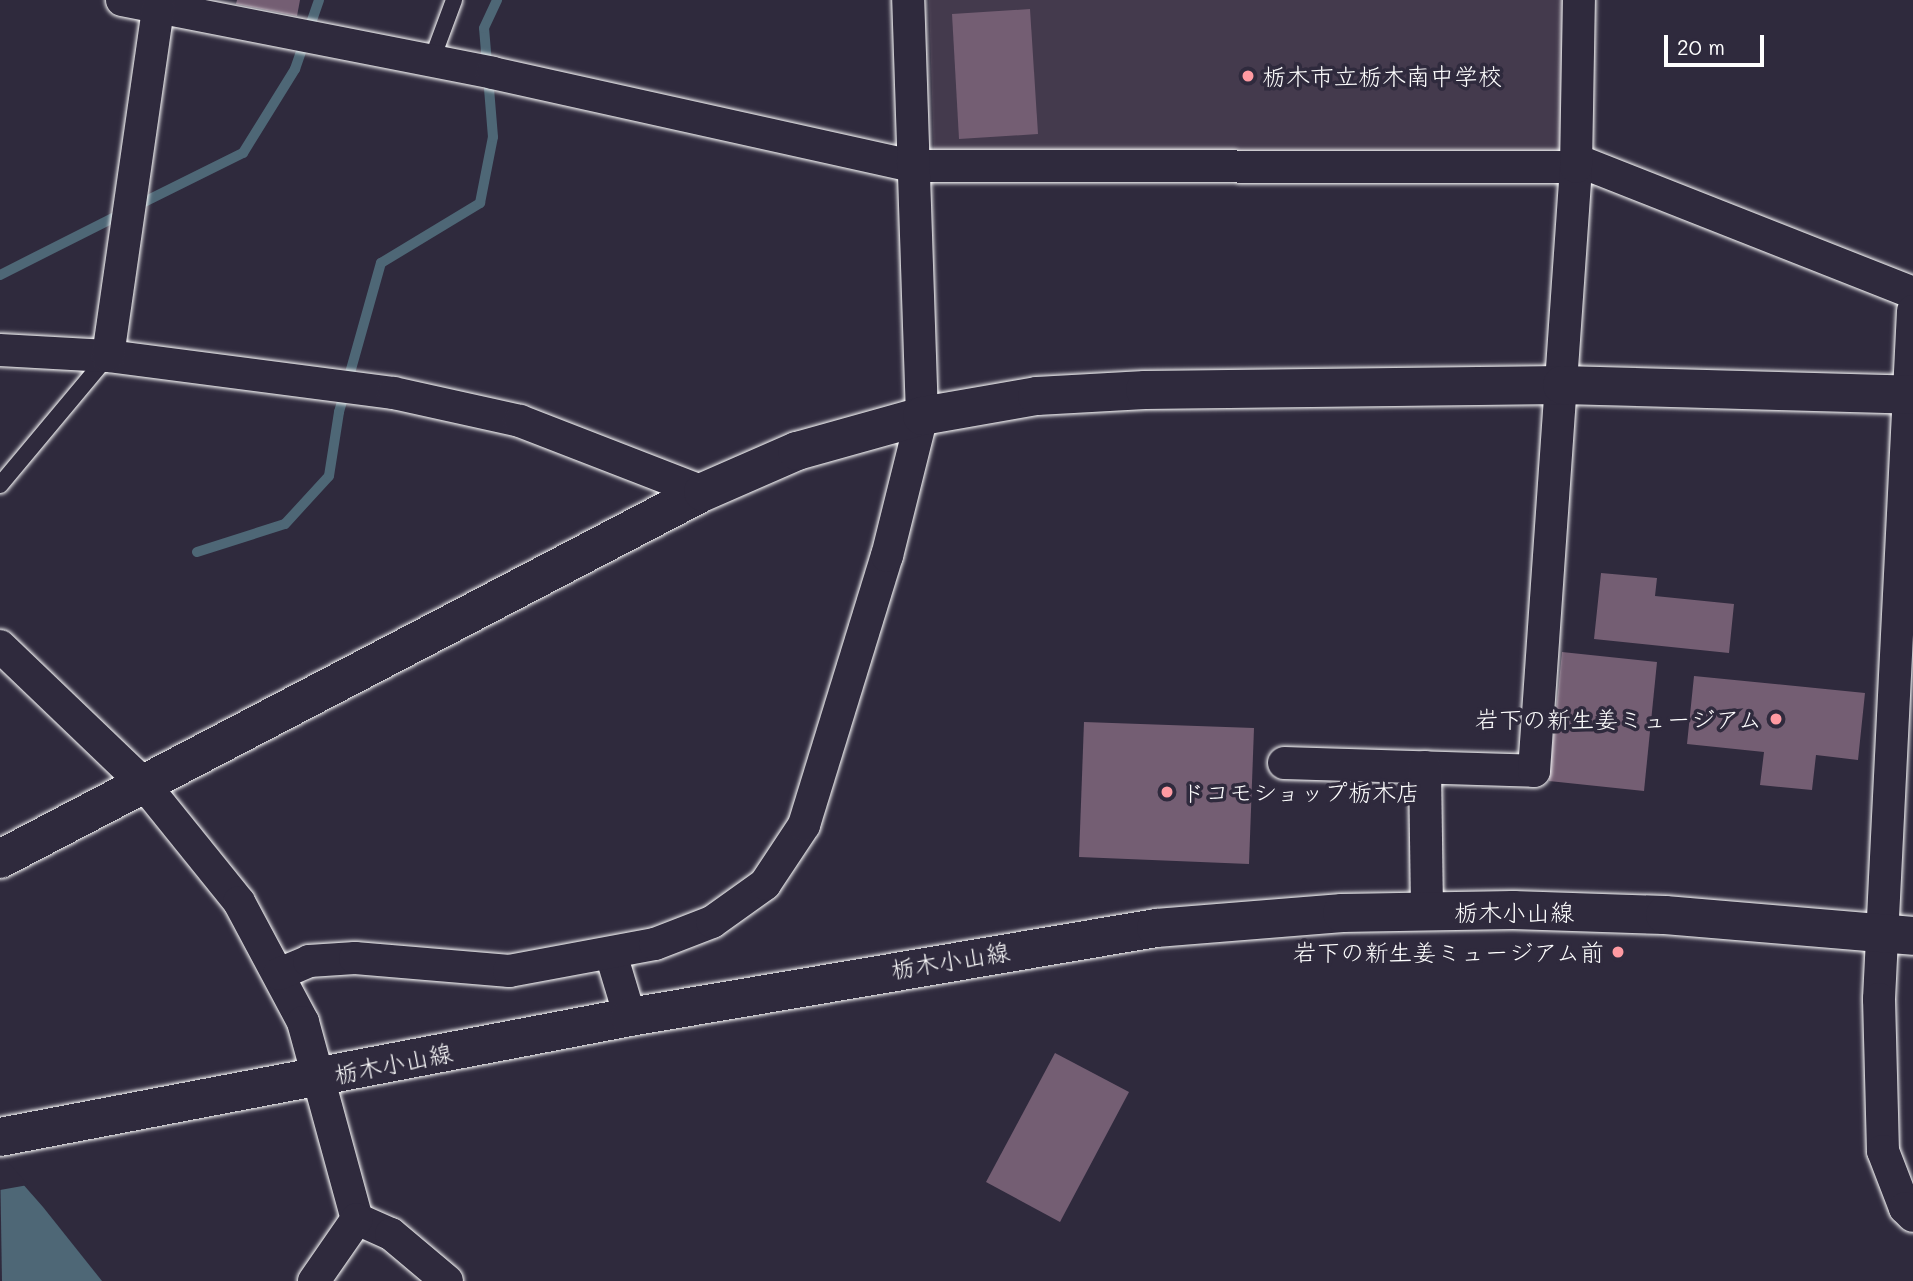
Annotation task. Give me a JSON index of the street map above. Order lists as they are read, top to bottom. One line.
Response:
{"streets":{"street":["栃木小山線"]},"places":["栃木市立栃木南中学校","岩下の新生姜ミュージアム","ドコモショップ栃木店","岩下の新生姜ミュージアム前"],"scale_bar":"20 m"}
